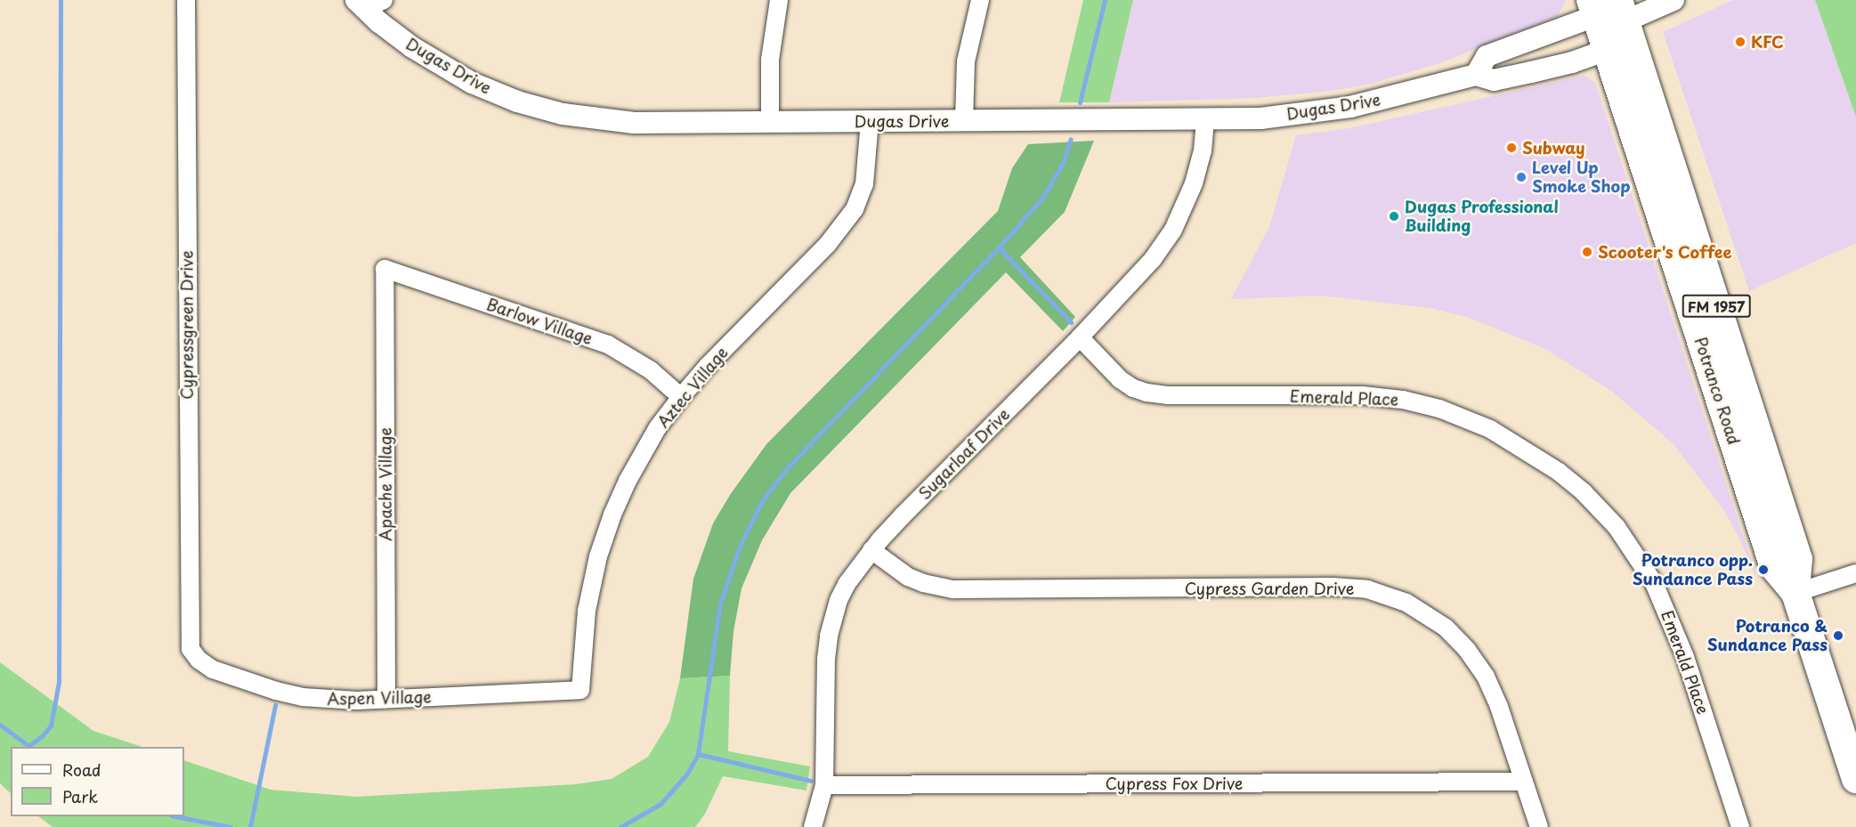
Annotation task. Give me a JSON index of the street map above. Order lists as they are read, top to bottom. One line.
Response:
{"streets":{"main road":["FM 1957","Potranco Road"],"street":["Dugas Drive","Barlow Village","Cypressgreen Drive","Aztec Village","Emerald Place","Sugarloaf Drive","Apache Village","Cypress Garden Drive","Aspen Village","Cypress Fox Drive"]},"crossings":[["Dugas Drive","Aztec Village"],["Dugas Drive","Potranco Road"],["Dugas Drive","Sugarloaf Drive"],["Barlow Village","Aztec Village"],["Barlow Village","Apache Village"],["Cypressgreen Drive","Aspen Village"],["Aztec Village","Aspen Village"],["Emerald Place","Sugarloaf Drive"],["Sugarloaf Drive","Cypress Garden Drive"],["Sugarloaf Drive","Cypress Fox Drive"],["Apache Village","Aspen Village"],["Cypress Garden Drive","Cypress Fox Drive"]],"places":["KFC","Subway","Level Up Smoke Shop","Dugas Professional Building","Scooter's Coffee","Potranco opp. Sundance Pass","Potranco & Sundance Pass"],"legend":["Road","Park"]}
